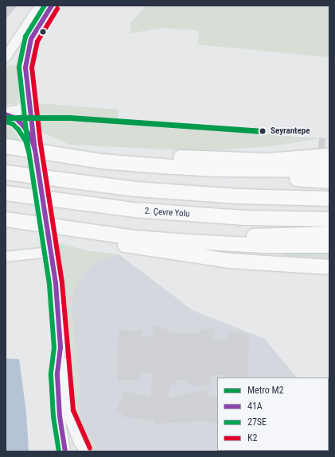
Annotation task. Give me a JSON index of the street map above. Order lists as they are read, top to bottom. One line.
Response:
{"streets":{"highway":["2. Çevre Yolu"]},"places":["Seyrantepe"],"lines":["transit line 41A","transit line 27SE","transit line K2","metro line M2"],"legend":["Metro M2","41A","27SE","K2"]}
